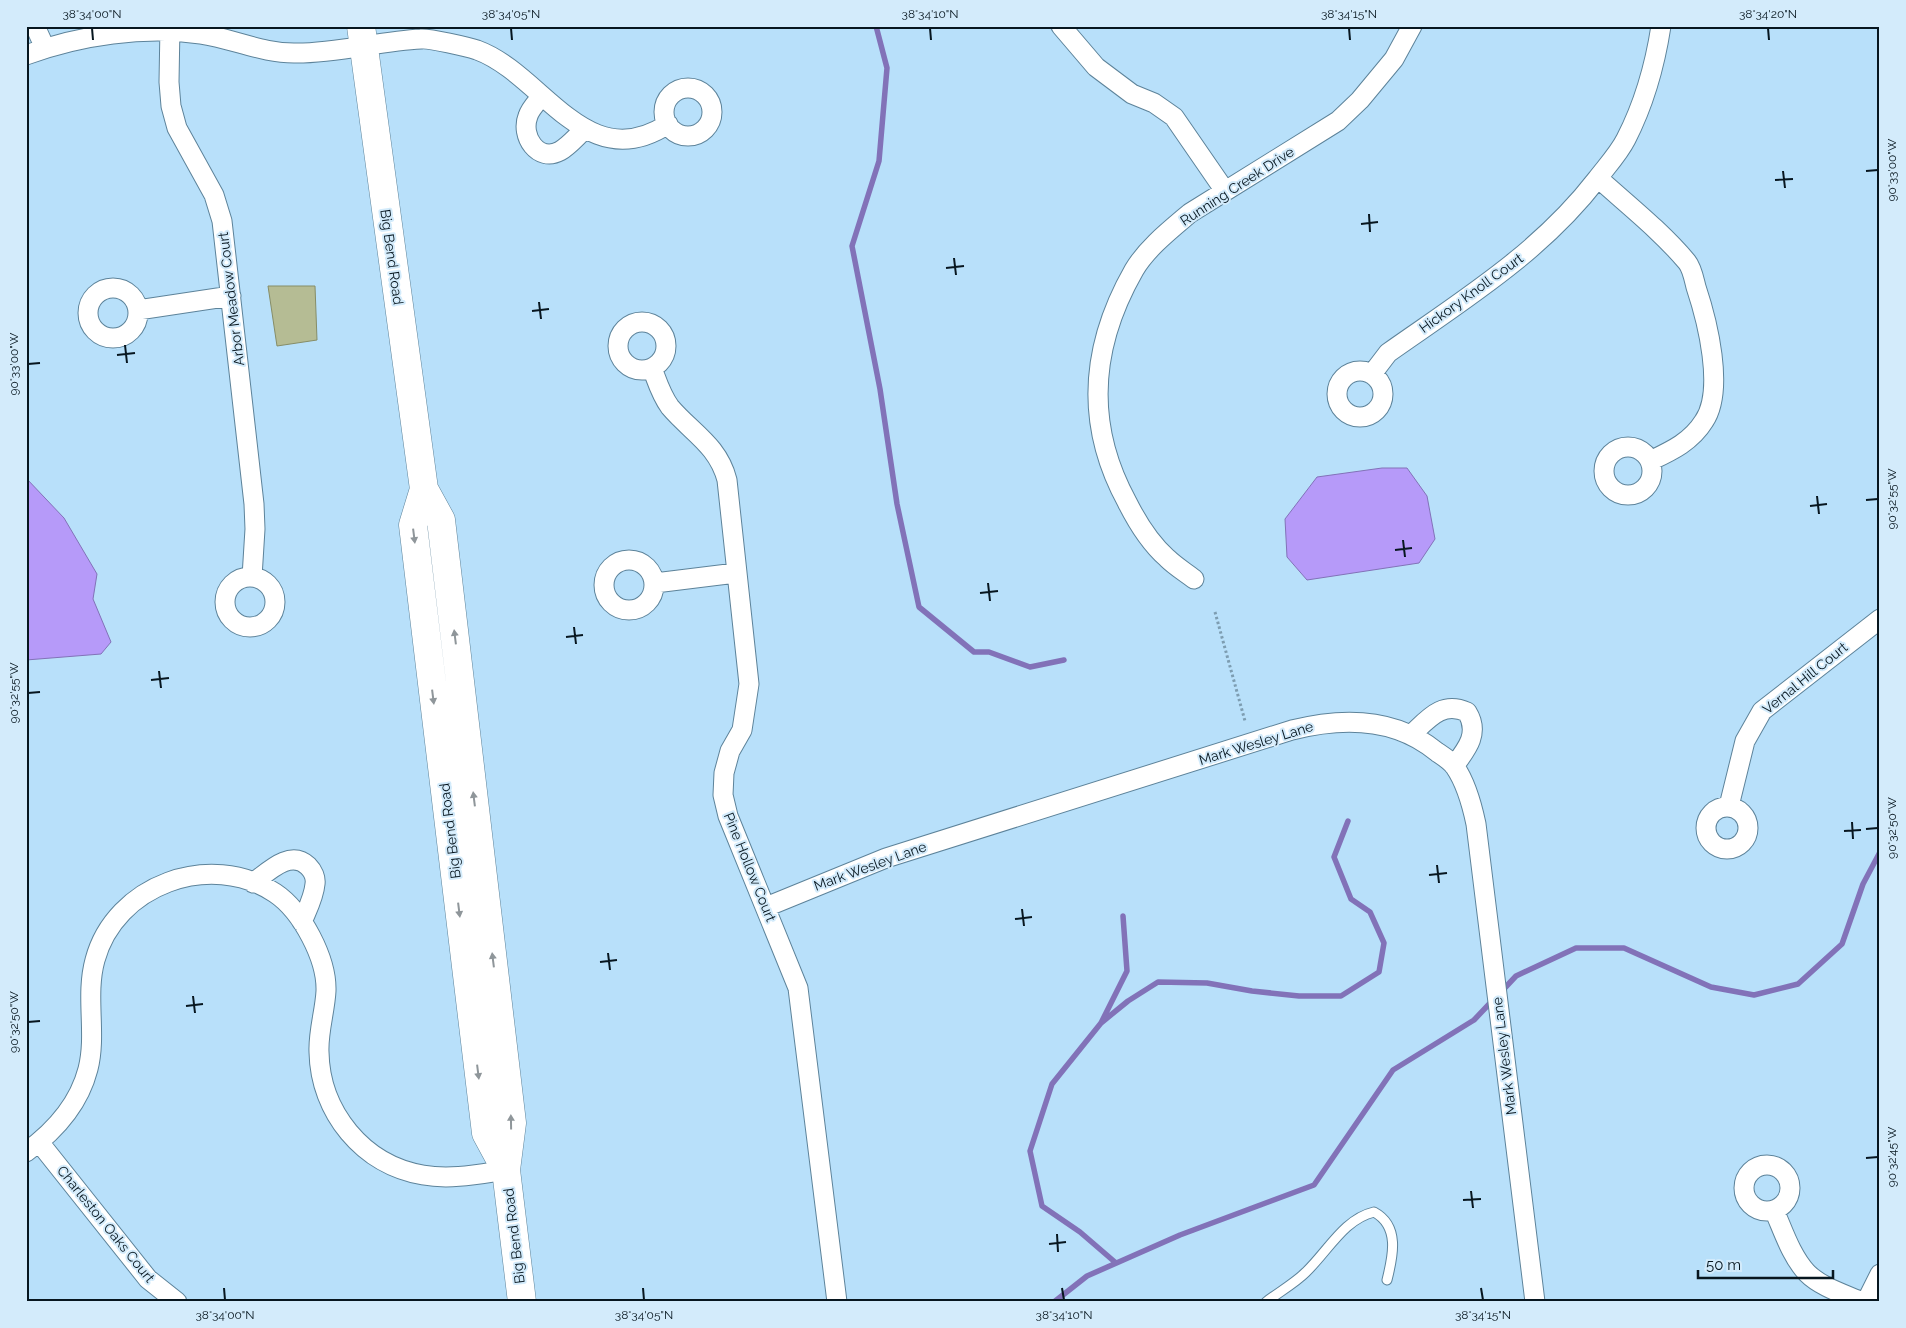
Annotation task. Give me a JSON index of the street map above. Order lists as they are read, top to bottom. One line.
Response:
{"streets":{"main road":["Big Bend Road"],"street":["Running Creek Drive","Hickory Knoll Court","Arbor Meadow Court","Vernal Hill Court","Mark Wesley Lane","Pine Hollow Court","Charleston Oaks Court"]},"crossings":[["Mark Wesley Lane","Pine Hollow Court"]],"scale_bar":"50 m","coordinates":["38°34'00\"N","38°34'05\"N","38°34'10\"N","38°34'15\"N","38°34'20\"N","90°33'00\"W","90°32'55\"W","90°32'50\"W","90°32'45\"W"]}
